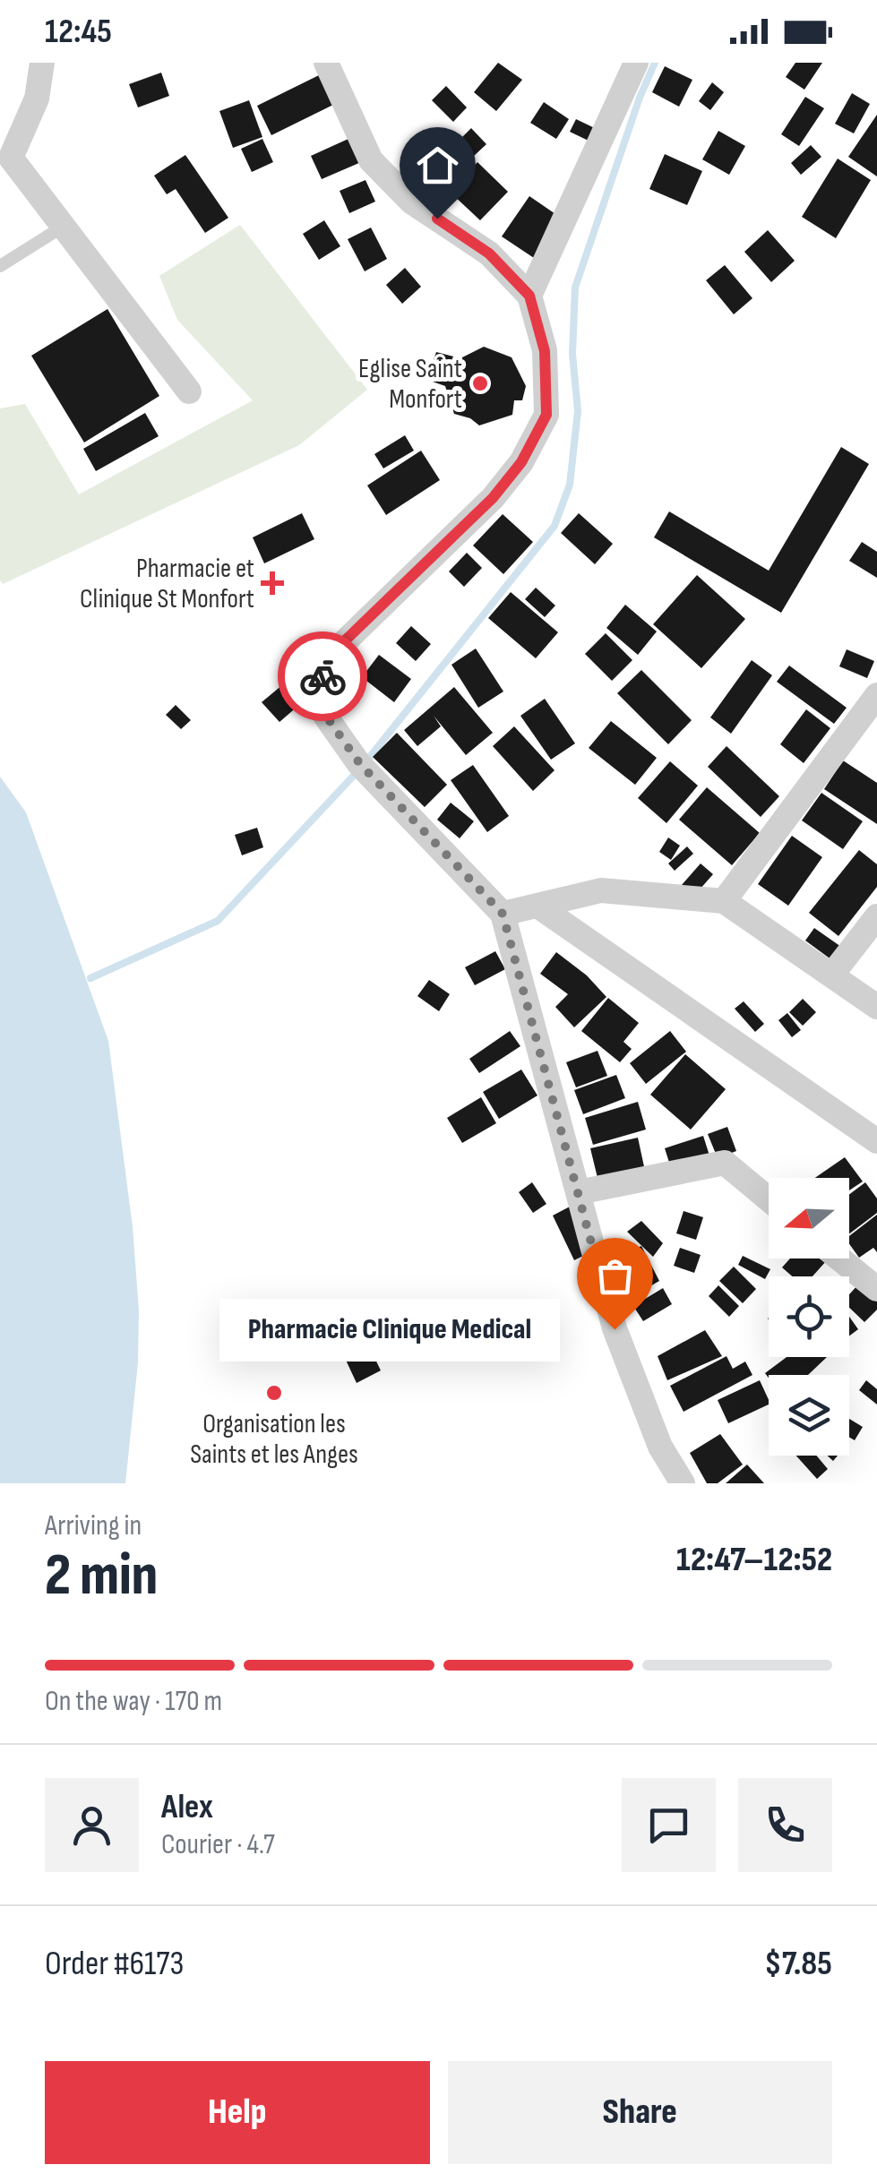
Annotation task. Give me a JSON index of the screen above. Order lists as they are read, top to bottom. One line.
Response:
{"places":{"other":["Eglise Saint Monfort","Pharmacie Clinique Medical","Organisation les Saints et les Anges"],"health":["Pharmacie et Clinique St Monfort"]},"north":"left","page":{"status":"12:45","bubble":"Pharmacie Clinique Medical","heading":["2 min","Arriving in","12:47–12:52"],"panel":["Alex","Courier · 4.7","Order #6173","$7.85"],"bar":"On the way · 170 m","buttons":["Help","Share"]}}
